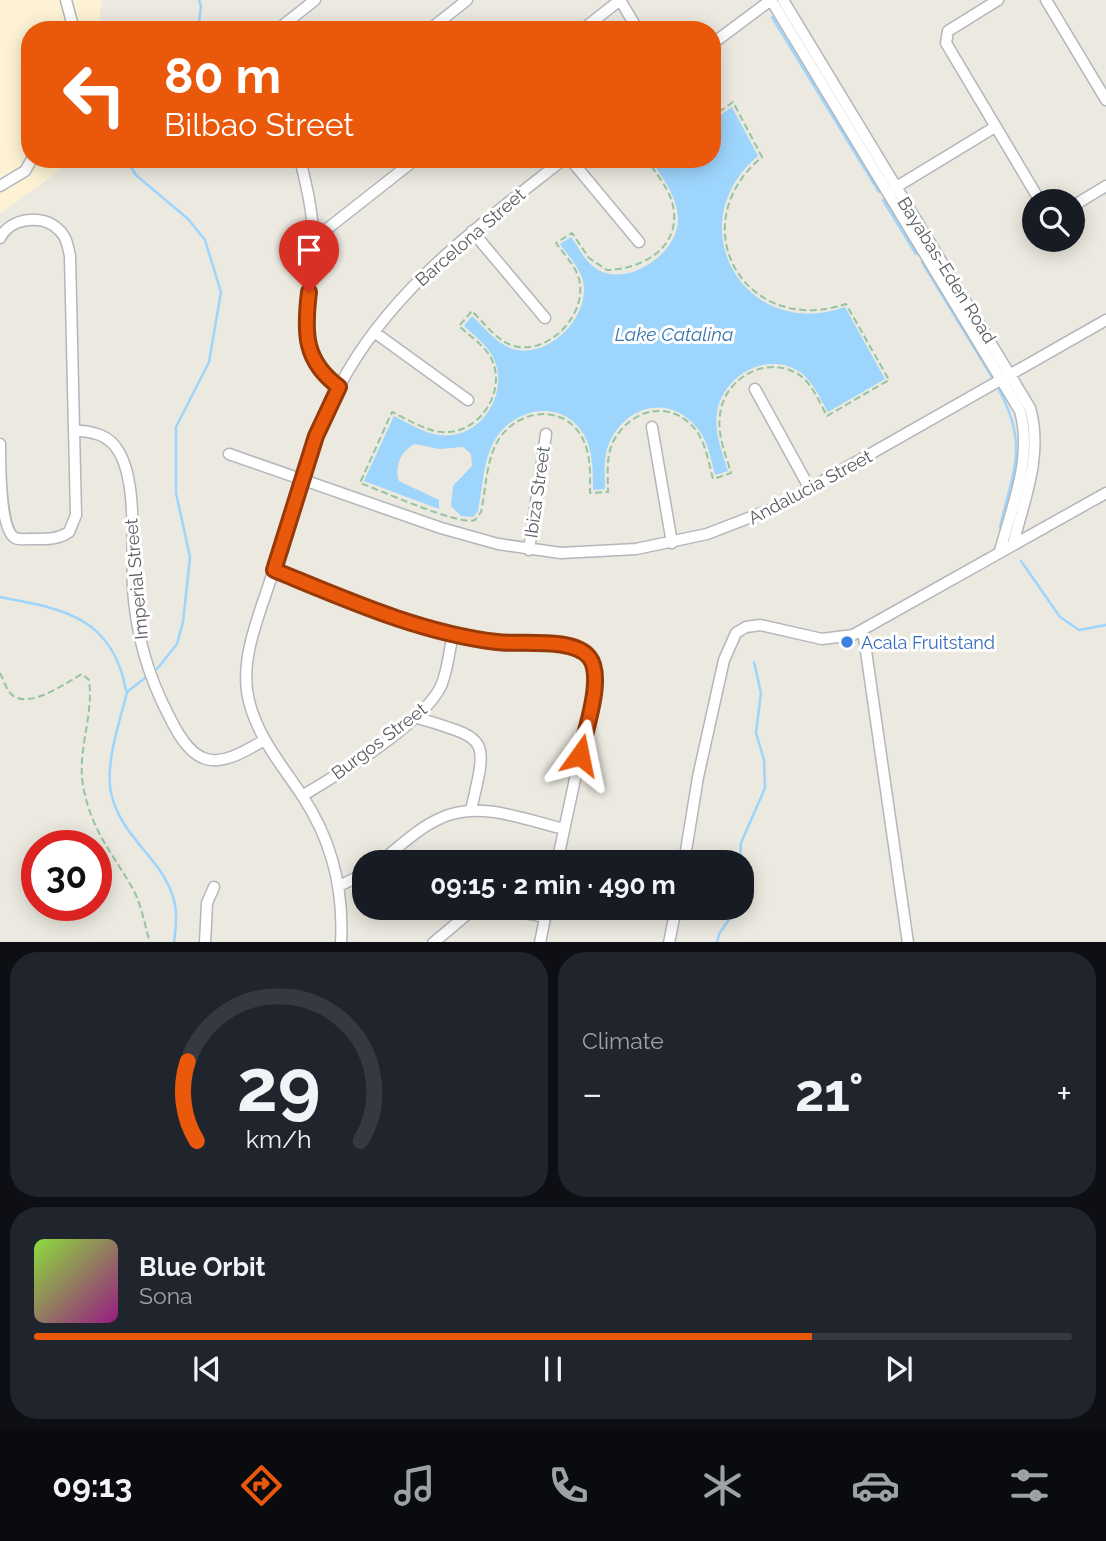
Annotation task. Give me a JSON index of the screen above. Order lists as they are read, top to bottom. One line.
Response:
{"streets":{"street":["Barcelona Street","Bayabas-Eden Road","Andalucia Street","Ibiza Street","Imperial Street","Burgos Street"]},"crossings":[["Barcelona Street","Andalucia Street"],["Barcelona Street","Imperial Street"],["Barcelona Street","Burgos Street"],["Bayabas-Eden Road","Andalucia Street"],["Andalucia Street","Ibiza Street"]],"water":["Lake Catalina"],"places":["Acala Fruitstand"],"page":{"turn":["80 m","Bilbao Street"],"limit":"30","trip":"09:15 · 2 min · 490 m","tile":"Climate","heat":["−","21°","+"],"song":["Blue Orbit","Sona"],"tabs":"09:13","gauge":["29","km/h"]}}
